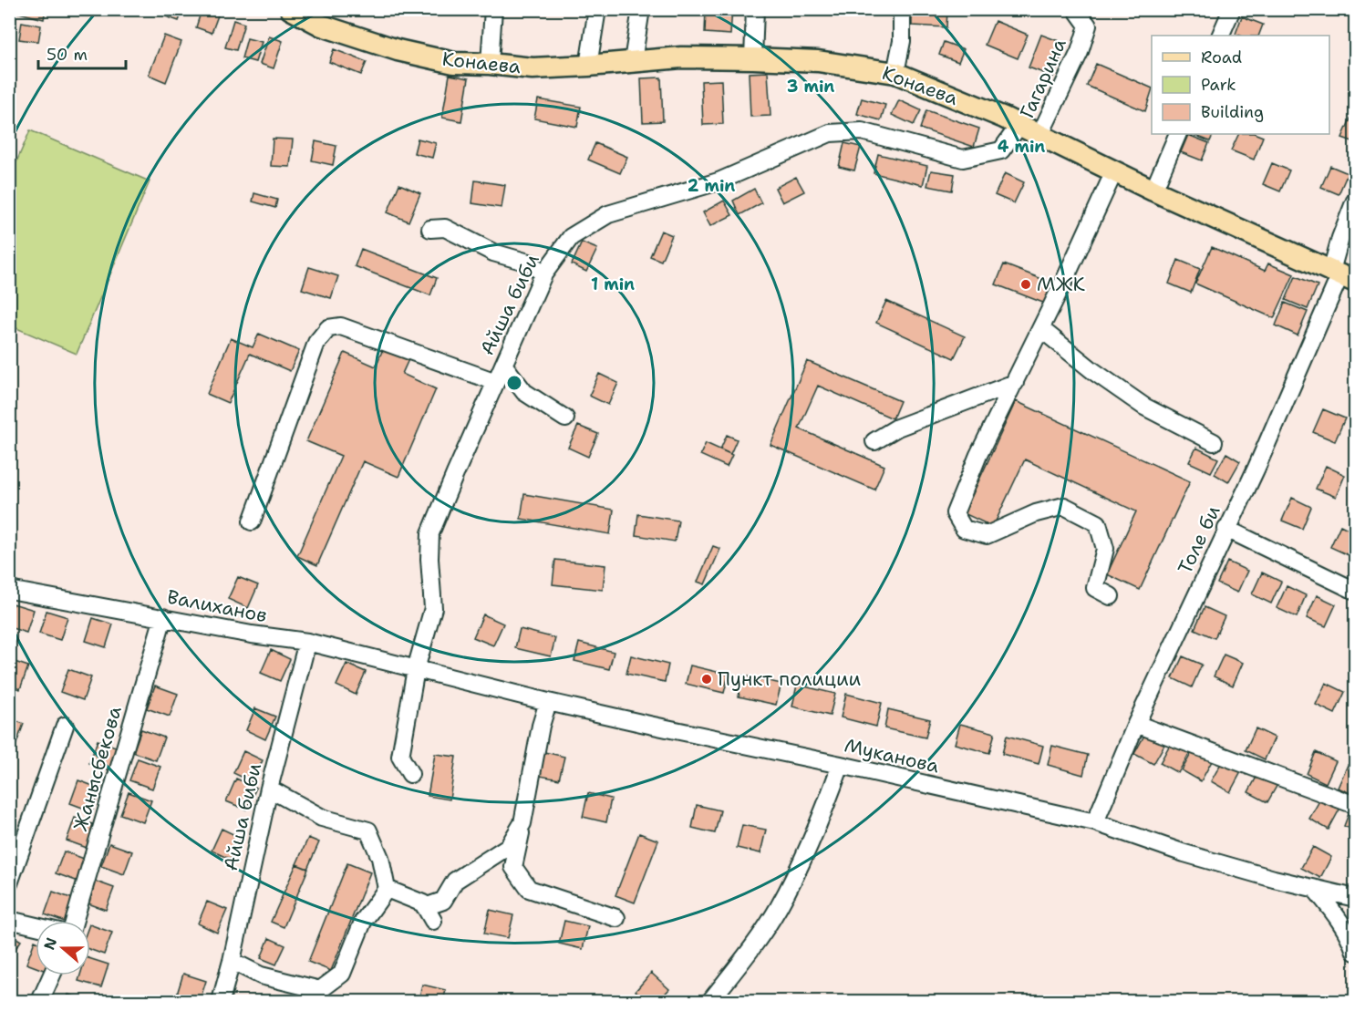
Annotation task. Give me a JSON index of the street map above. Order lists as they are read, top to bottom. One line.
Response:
{"streets":{"main road":["Конаева"],"street":["Гагарина","Айша биби","Толе би","Валиханов","Муканова","Жанысбекова"]},"crossings":[["Конаева","Гагарина"],["Конаева","Айша биби"],["Конаева","Толе би"],["Айша биби","Валиханов"],["Айша биби","Муканова"],["Толе би","Муканова"],["Валиханов","Муканова"],["Валиханов","Жанысбекова"]],"places":["МЖК","Пункт полиции"],"legend":["Road","Park","Building"],"scale_bar":"50 m","north":"left","rings":["3 min","4 min","2 min","1 min"]}
